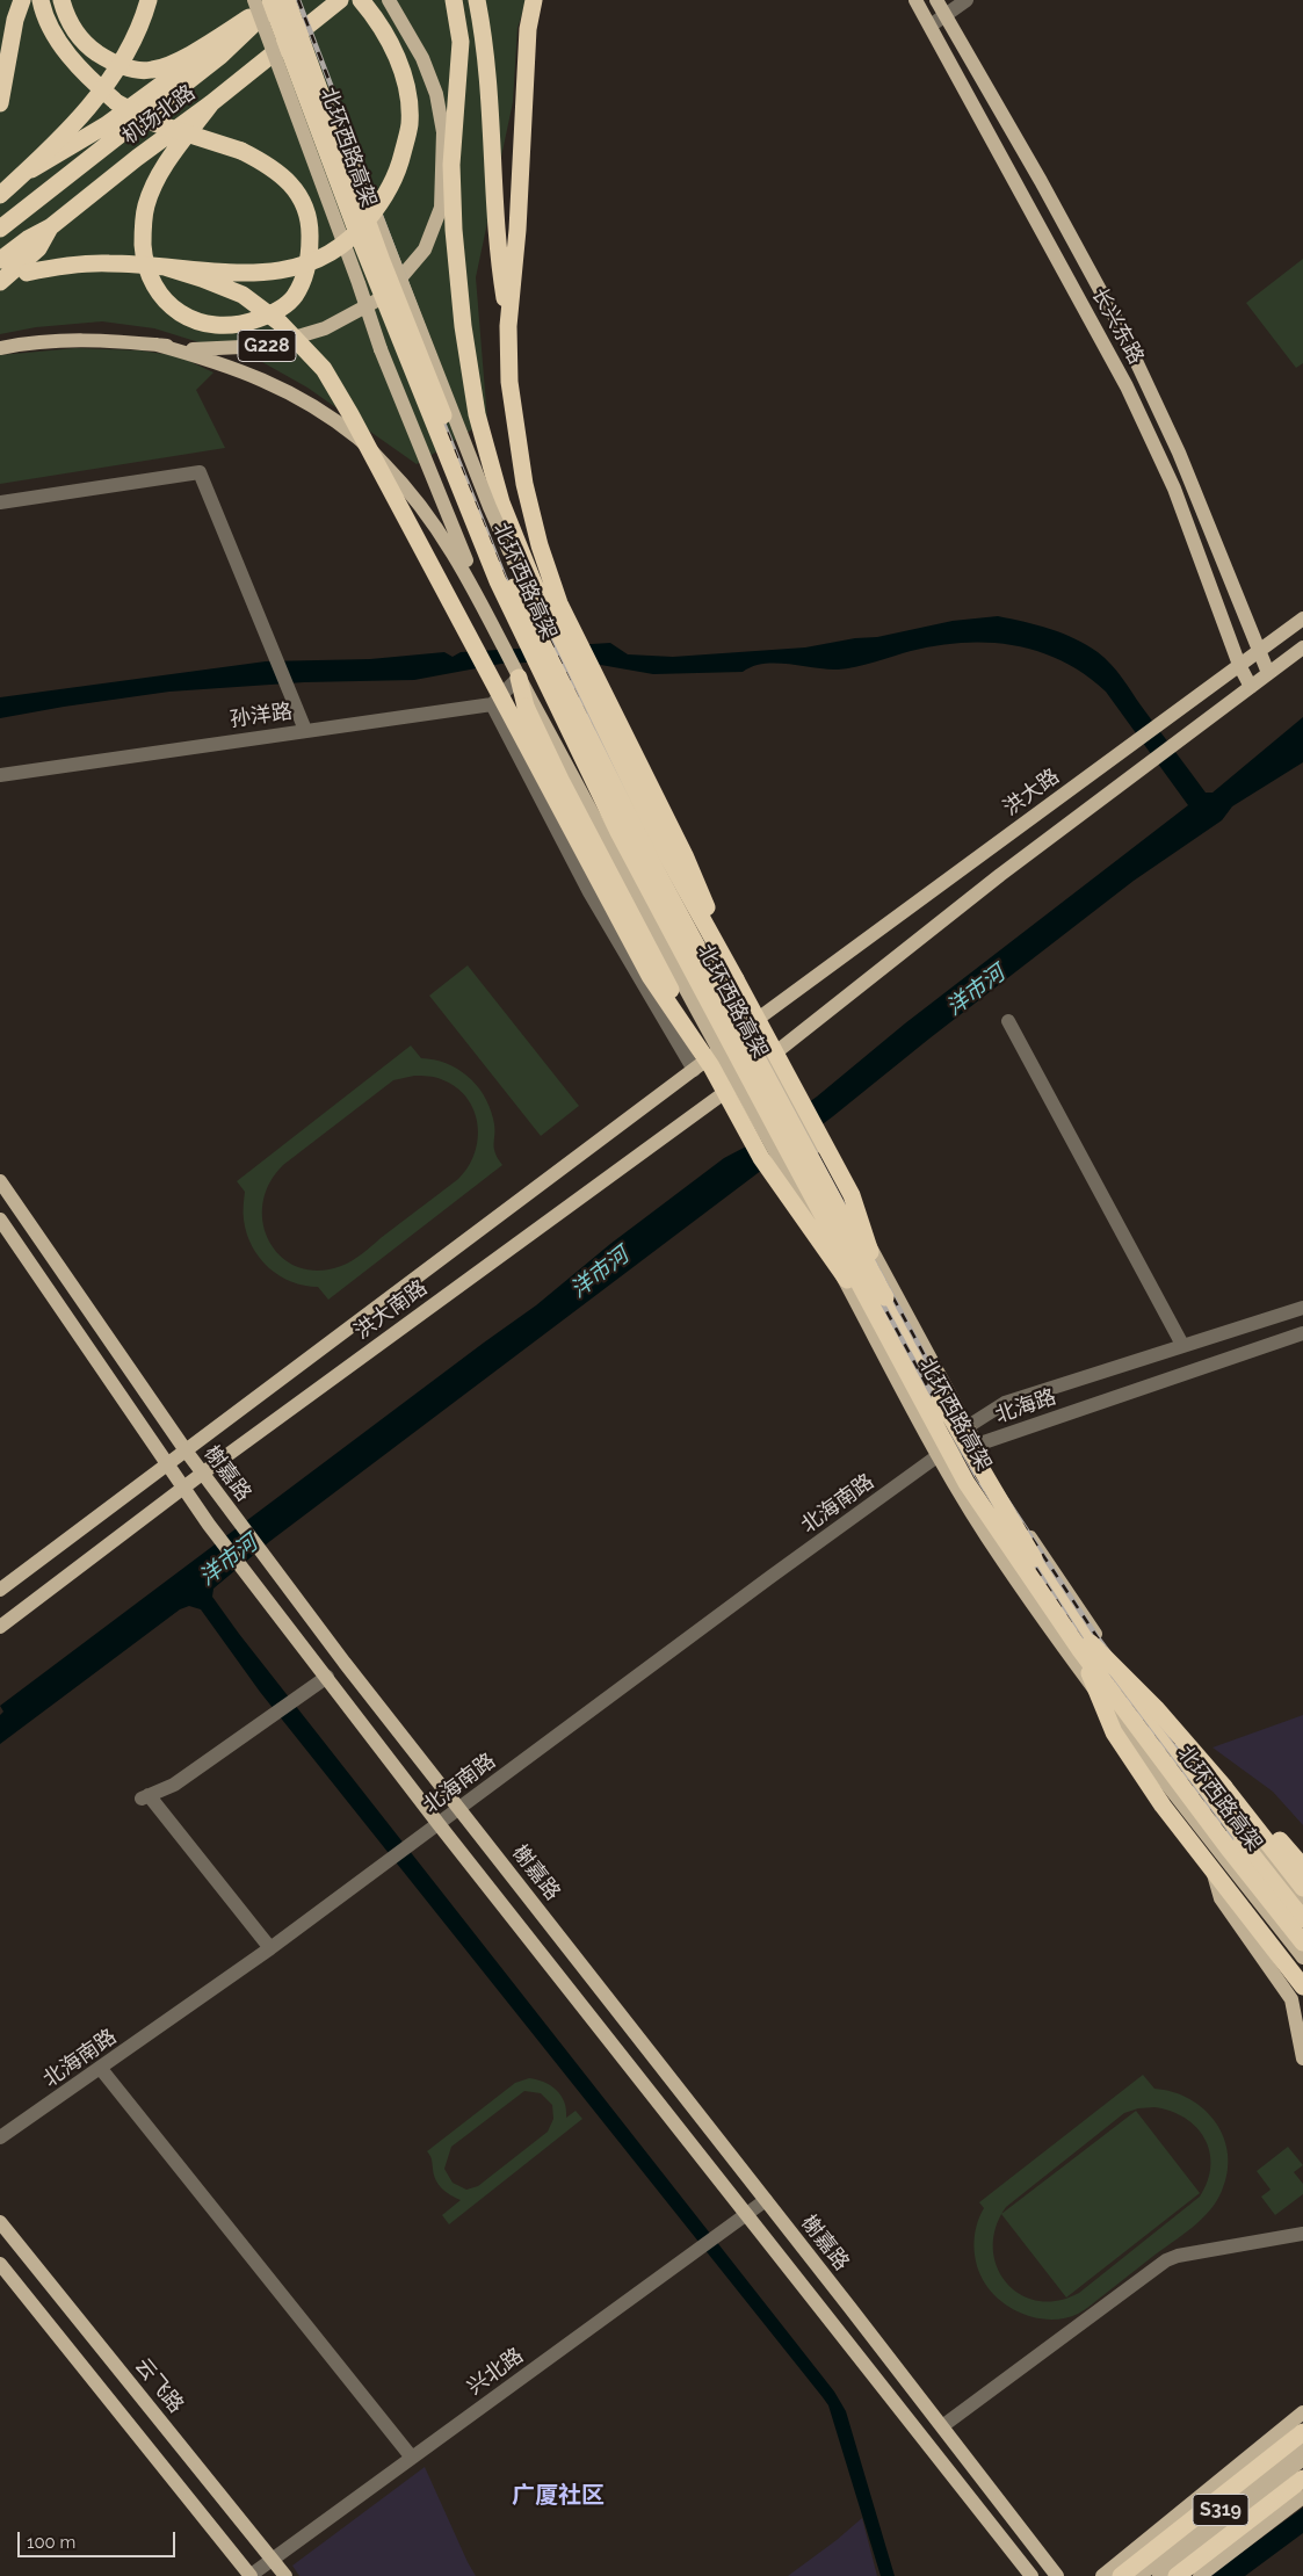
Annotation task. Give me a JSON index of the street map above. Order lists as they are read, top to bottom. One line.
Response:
{"streets":{"highway":["机场北路","北环西路高架"],"main road":["长兴东路","G228","洪大路","洪大南路","榭嘉路","云飞路","S319"],"street":["孙洋路","北海路","北海南路","兴北路"]},"crossings":[["长兴东路","洪大路"],["长兴东路","洪大南路"],["洪大路","洪大南路"],["洪大南路","榭嘉路"],["北海路","北海南路"],["榭嘉路","北海南路"],["榭嘉路","兴北路"],["兴北路","云飞路"]],"districts":["广厦社区"],"water":["洋市河"],"scale_bar":"100 m"}
